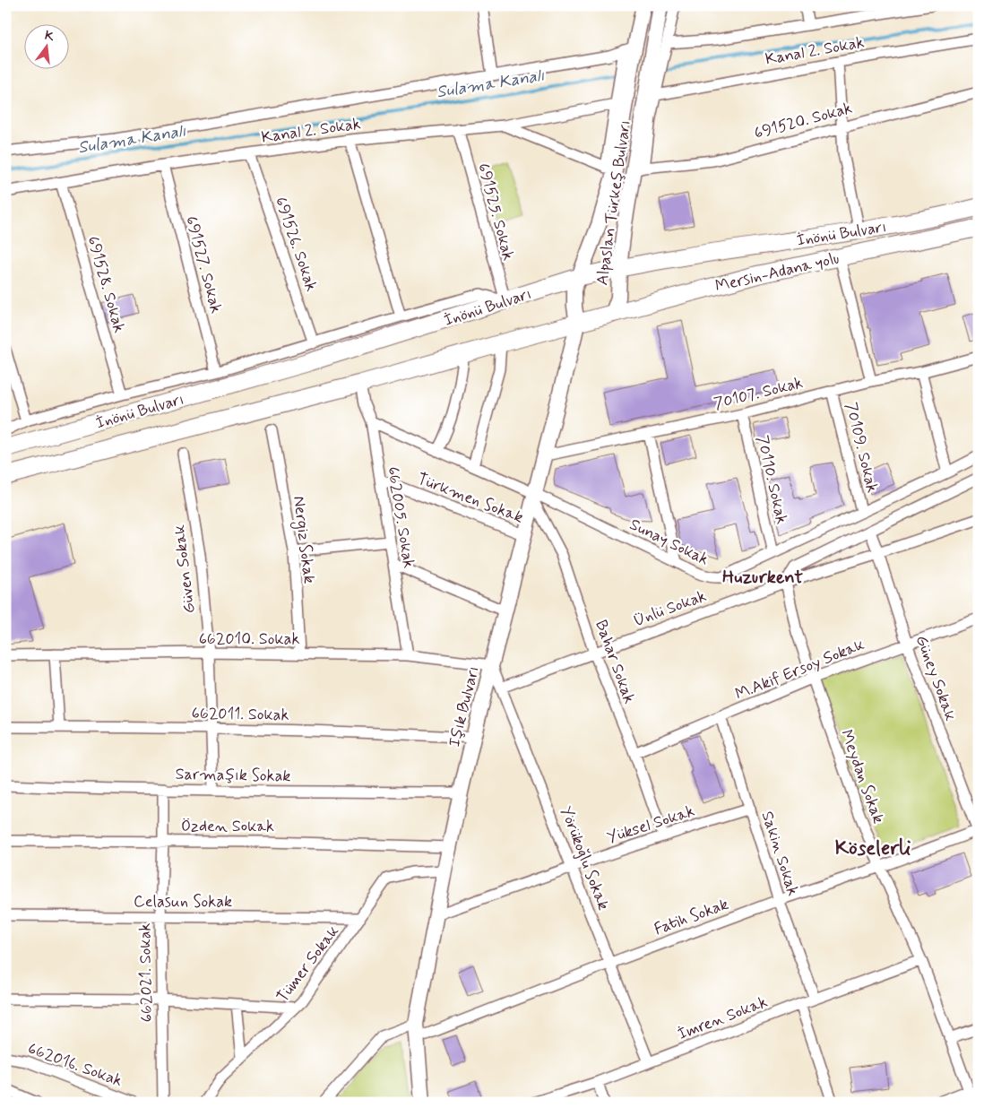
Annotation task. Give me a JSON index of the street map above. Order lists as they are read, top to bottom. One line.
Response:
{"streets":{"highway":["İnönü Bulvarı","Mersin-Adana yolu"],"main road":["Alpaslan Türkeş Bulvarı","Işık Bulvarı"],"street":["Kanal 2. Sokak","691520. Sokak","691525. Sokak","691526. Sokak","691527. Sokak","691528. Sokak","70107. Sokak","70109. Sokak","70110. Sokak","Türkmen Sokak","662005. Sokak","Nergiz Sokak","Sunay Sokak","Güven Sokak","Ünlü Sokak","662010. Sokak","Bahar Sokak","M.Akif Ersoy Sokak","Güney Sokak","662011. Sokak","Sarmaşık Sokak","Meydan Sokak","Yüksel Sokak","Özden Sokak","Sakin Sokak","Yörükoğlu Sokak","Celasun Sokak","Fatih Sokak","Tümer Sokak","662021. Sokak","İmren Sokak","662016. Sokak"]},"crossings":[["Kanal 2. Sokak","Alpaslan Türkeş Bulvarı"],["Kanal 2. Sokak","691525. Sokak"],["Kanal 2. Sokak","691526. Sokak"],["Kanal 2. Sokak","691527. Sokak"],["Kanal 2. Sokak","691528. Sokak"],["691520. Sokak","Alpaslan Türkeş Bulvarı"],["Alpaslan Türkeş Bulvarı","İnönü Bulvarı"],["Alpaslan Türkeş Bulvarı","Mersin-Adana yolu"],["Alpaslan Türkeş Bulvarı","Işık Bulvarı"],["691525. Sokak","İnönü Bulvarı"],["İnönü Bulvarı","Mersin-Adana yolu"],["İnönü Bulvarı","662005. Sokak"],["İnönü Bulvarı","Işık Bulvarı"],["Mersin-Adana yolu","Işık Bulvarı"],["70107. Sokak","70109. Sokak"],["70107. Sokak","70110. Sokak"],["70107. Sokak","Işık Bulvarı"],["70109. Sokak","Sunay Sokak"],["70110. Sokak","Sunay Sokak"],["Türkmen Sokak","662005. Sokak"],["Türkmen Sokak","Işık Bulvarı"],["662005. Sokak","Sunay Sokak"],["662005. Sokak","662010. Sokak"],["Nergiz Sokak","662010. Sokak"],["Sunay Sokak","Bahar Sokak"],["Sunay Sokak","Işık Bulvarı"],["Güven Sokak","662010. Sokak"],["Güven Sokak","662011. Sokak"],["Güven Sokak","Sarmaşık Sokak"],["Ünlü Sokak","Bahar Sokak"],["Ünlü Sokak","Güney Sokak"],["Ünlü Sokak","Meydan Sokak"],["Ünlü Sokak","Yörükoğlu Sokak"],["662010. Sokak","Işık Bulvarı"],["662010. Sokak","Yörükoğlu Sokak"],["Bahar Sokak","M.Akif Ersoy Sokak"],["Bahar Sokak","Işık Bulvarı"],["Bahar Sokak","Yüksel Sokak"],["M.Akif Ersoy Sokak","Güney Sokak"],["M.Akif Ersoy Sokak","Meydan Sokak"],["M.Akif Ersoy Sokak","Sakin Sokak"],["Güney Sokak","Fatih Sokak"],["Işık Bulvarı","662011. Sokak"],["Işık Bulvarı","Sarmaşık Sokak"],["Işık Bulvarı","Yüksel Sokak"],["Işık Bulvarı","Özden Sokak"],["Işık Bulvarı","Yörükoğlu Sokak"],["Işık Bulvarı","Fatih Sokak"],["Işık Bulvarı","Tümer Sokak"],["Sarmaşık Sokak","662021. Sokak"],["Meydan Sokak","Fatih Sokak"],["Meydan Sokak","İmren Sokak"],["Yüksel Sokak","Sakin Sokak"],["Yüksel Sokak","Yörükoğlu Sokak"],["Özden Sokak","662021. Sokak"],["Sakin Sokak","Fatih Sokak"],["Sakin Sokak","İmren Sokak"],["Yörükoğlu Sokak","Fatih Sokak"],["Yörükoğlu Sokak","İmren Sokak"],["Celasun Sokak","Tümer Sokak"],["Celasun Sokak","662021. Sokak"]],"districts":["Huzurkent","Köselerli"],"water":["Sulama Kanalı"],"north":"top"}
